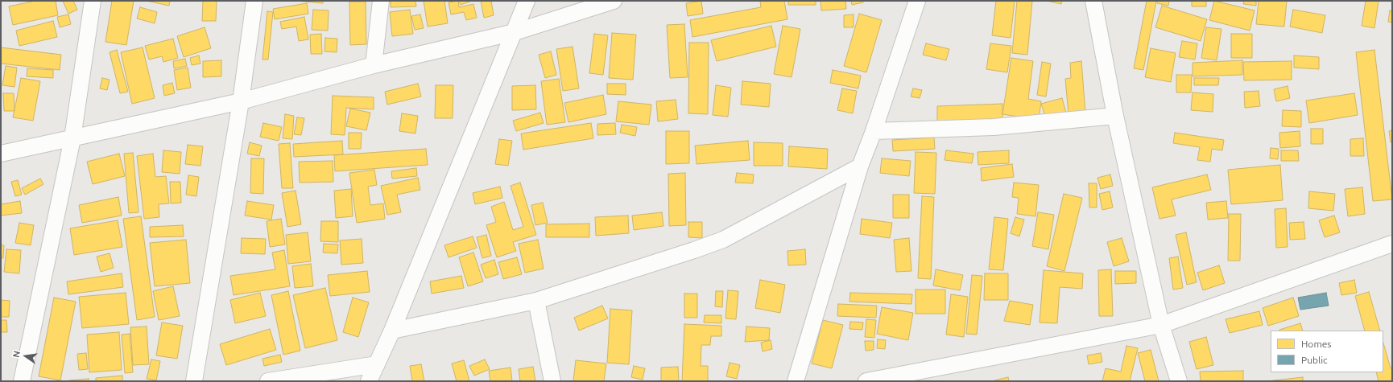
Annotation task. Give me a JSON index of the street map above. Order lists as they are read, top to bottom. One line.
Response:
{"legend":["Homes","Public"],"north":"left"}
